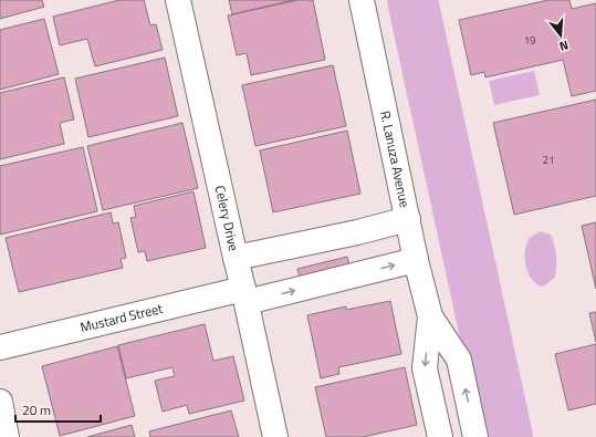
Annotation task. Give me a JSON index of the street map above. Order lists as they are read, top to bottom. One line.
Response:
{"streets":{"street":["R. Lanuza Avenue","Celery Drive","Mustard Street"]},"crossings":[["R. Lanuza Avenue","Mustard Street"],["Celery Drive","Mustard Street"]],"house_numbers":["19","21"],"scale_bar":"20 m","north":"bottom"}
